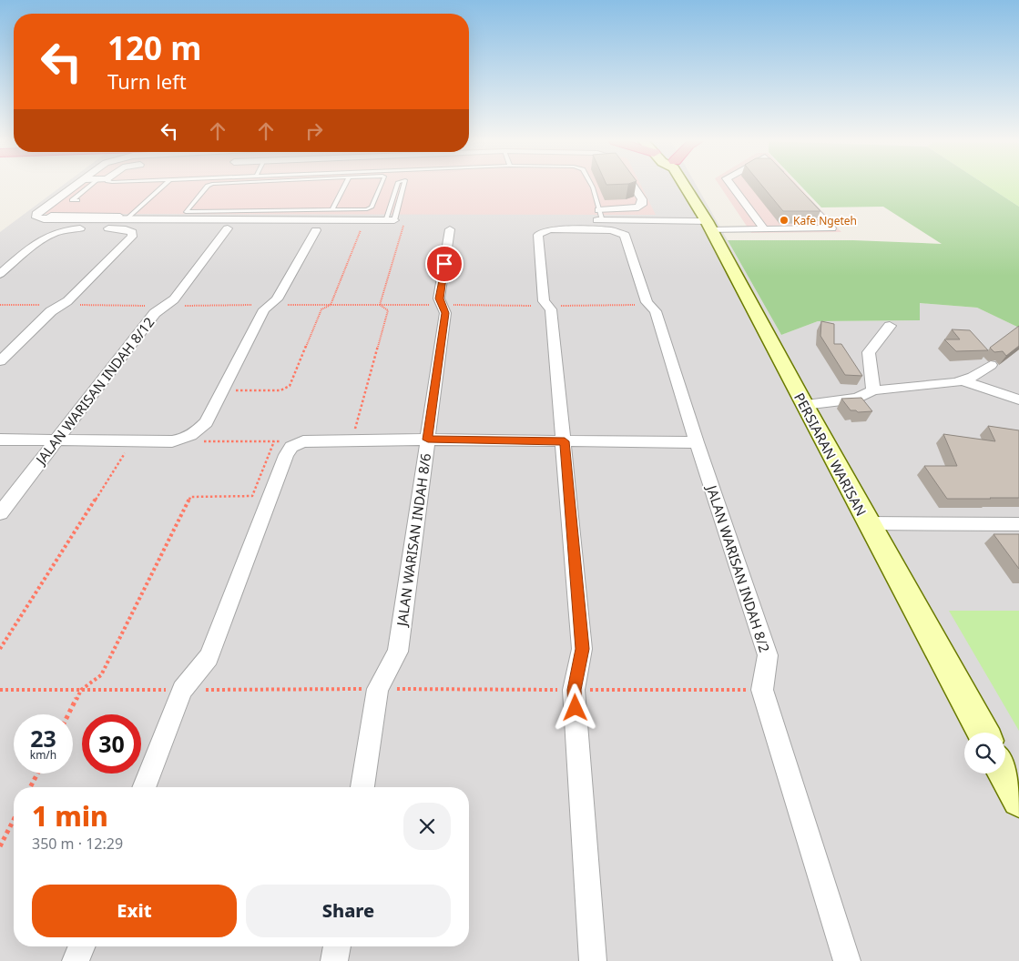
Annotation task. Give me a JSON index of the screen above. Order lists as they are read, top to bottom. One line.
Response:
{"streets":{"main road":["PERSIARAN WARISAN"],"street":["JALAN WARISAN INDAH 8/12","JALAN WARISAN INDAH 8/6","JALAN WARISAN INDAH 8/2"]},"places":["Kafe Ngeteh"],"page":{"turn":["120 m","Turn left"],"speed":"23 km/h","limit":"30","heading":["1 min","350 m · 12:29"],"buttons":["Exit","Share"]}}
